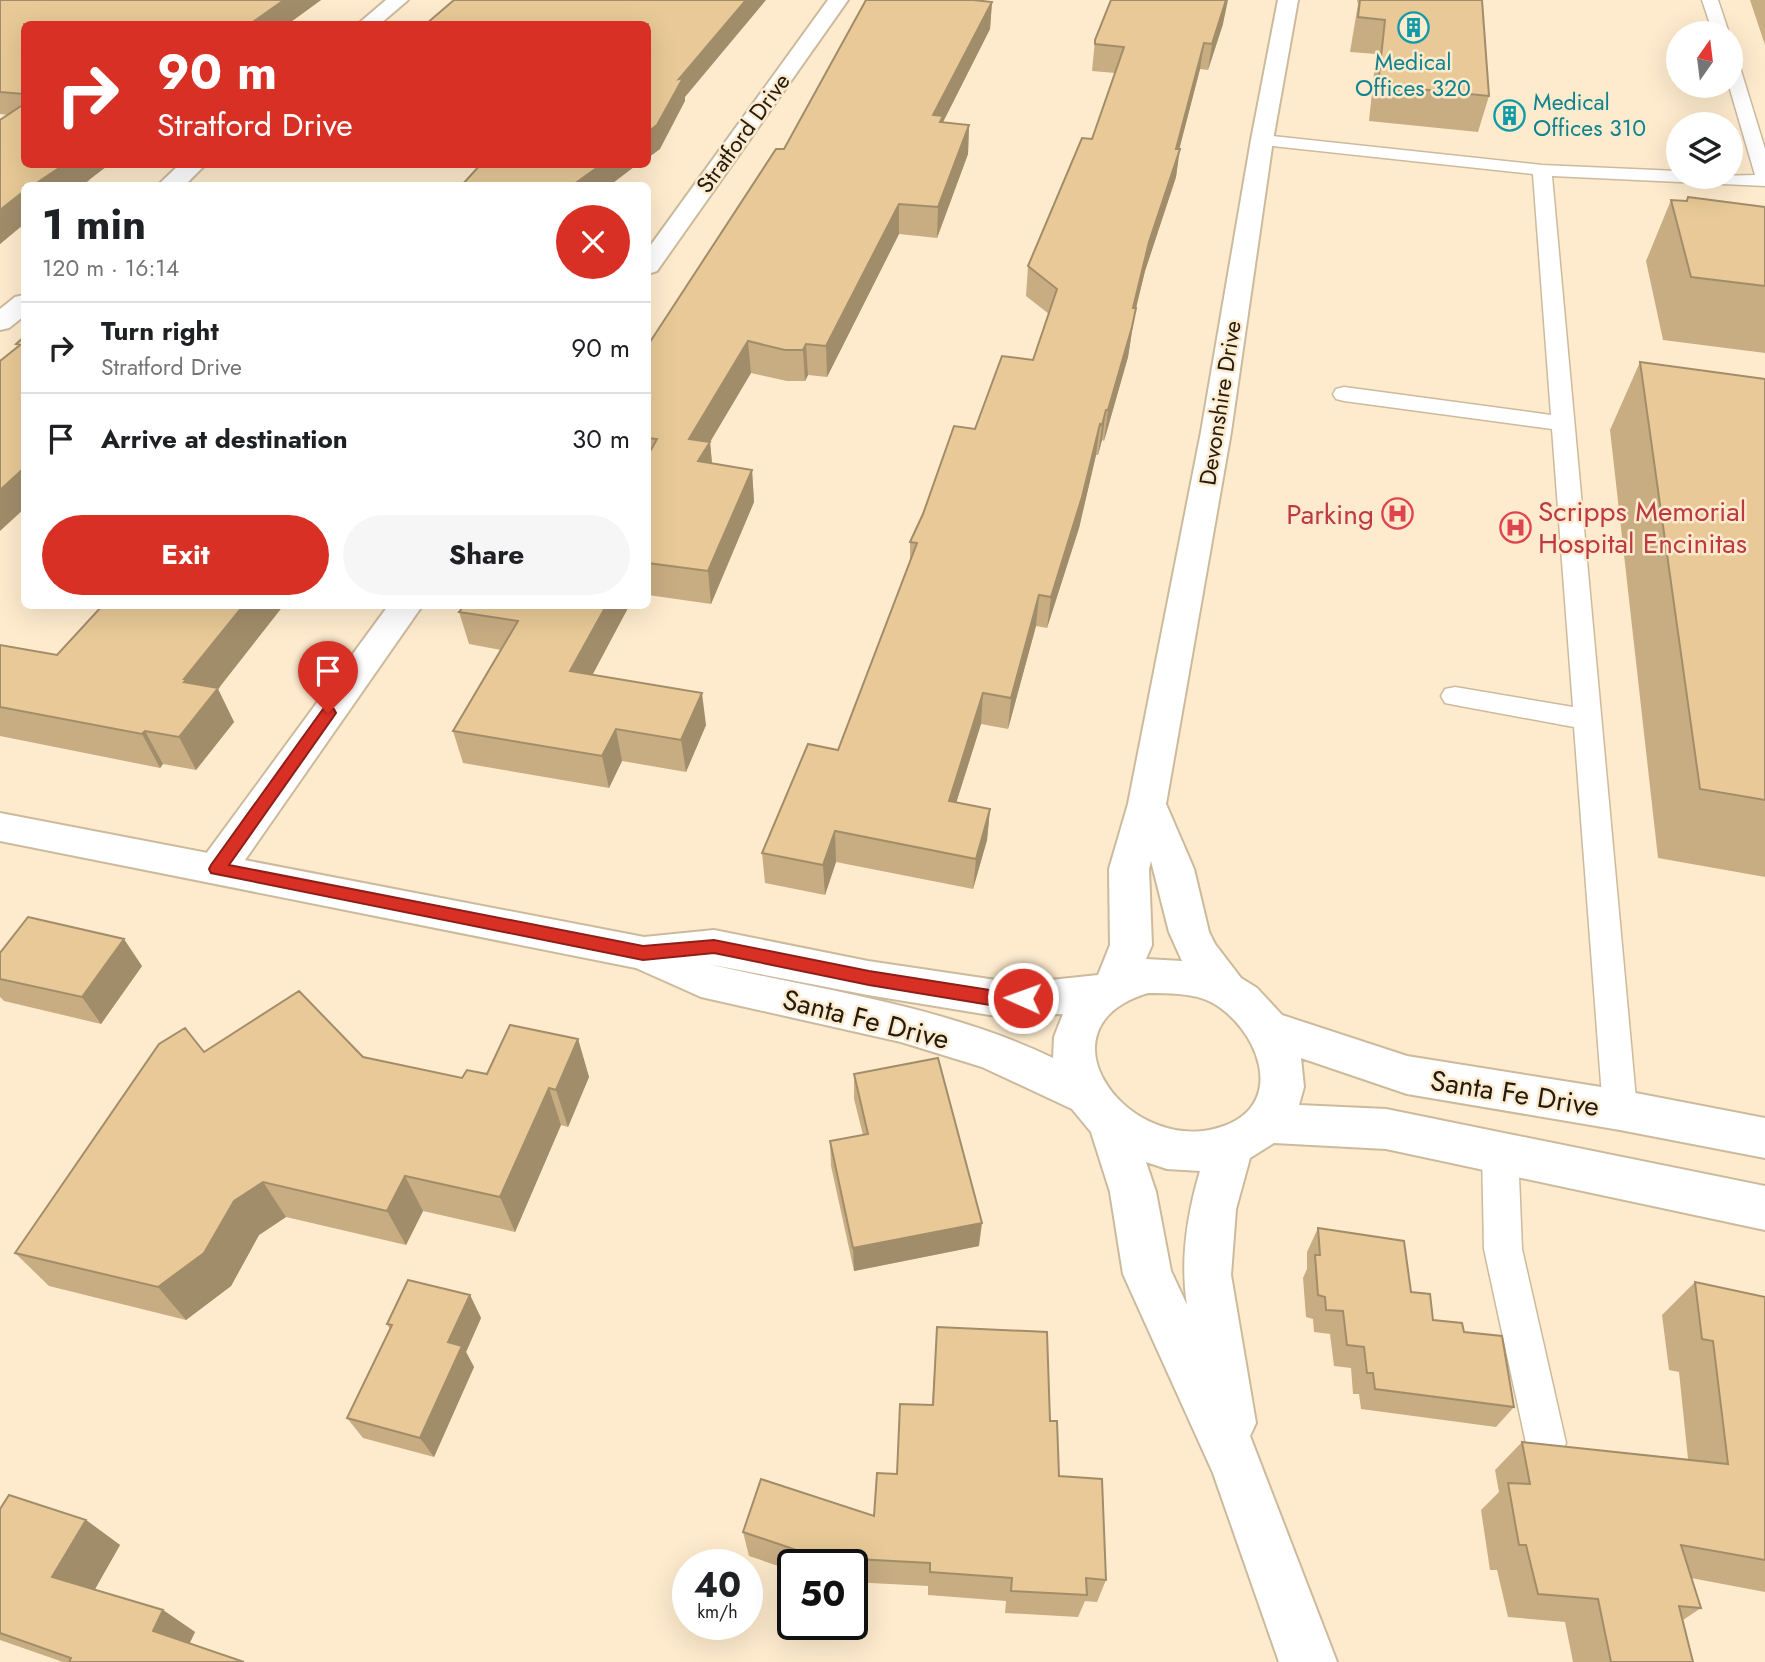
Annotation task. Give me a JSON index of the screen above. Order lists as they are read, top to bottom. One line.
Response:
{"streets":{"street":["Stratford Drive","Devonshire Drive","Santa Fe Drive"]},"crossings":[["Devonshire Drive","Santa Fe Drive"]],"places":{"building":["Medical Offices 320","Medical Offices 310"],"hospital":["Parking","Scripps Memorial Hospital Encinitas"]},"north":"top","page":{"turn":["90 m","Stratford Drive"],"heading":["1 min","120 m · 16:14"],"list":[{"name":"Turn right","note":"Stratford Drive","value":"90 m"},{"name":"Arrive at destination","value":"30 m"}],"buttons":["Exit","Share"],"speed":"40 km/h","limit":"50"}}
